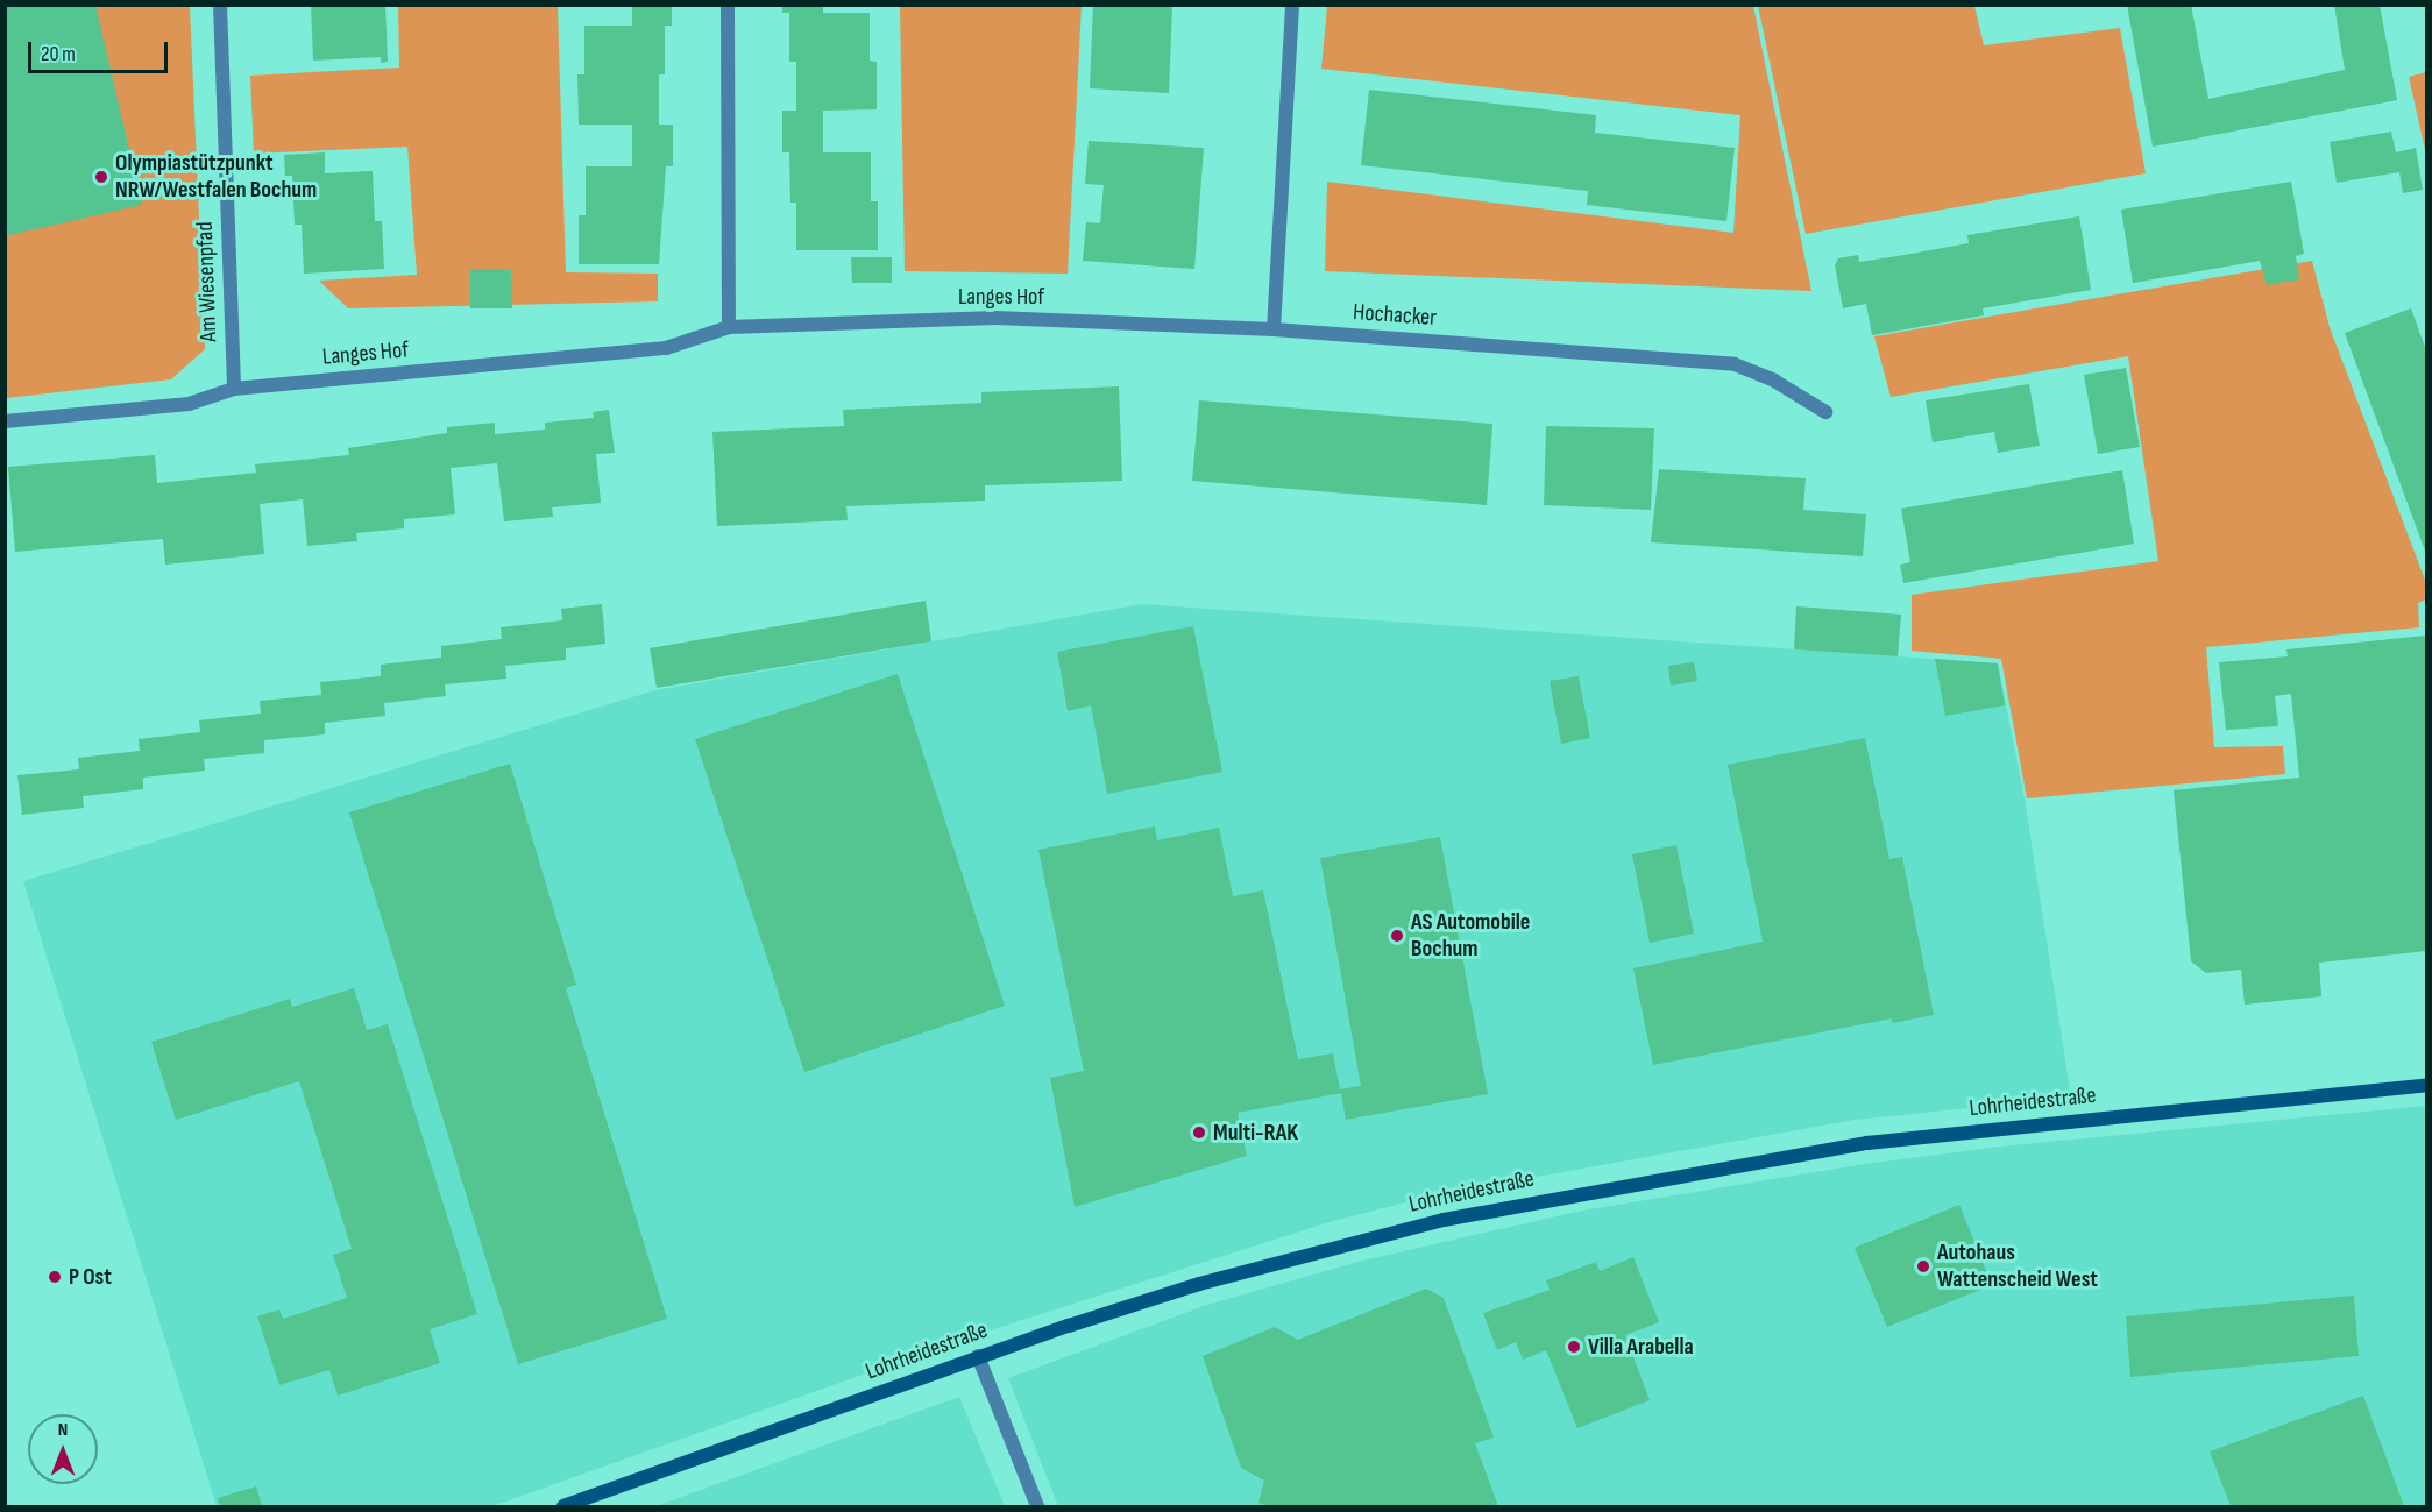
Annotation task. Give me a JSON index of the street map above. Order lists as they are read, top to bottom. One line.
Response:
{"streets":{"street":["Am Wiesenpfad","Langes Hof","Hochacker","Lohrheidestraße"]},"crossings":[["Am Wiesenpfad","Langes Hof"],["Langes Hof","Hochacker"]],"places":["Olympiastützpunkt NRW/Westfalen Bochum","AS Automobile Bochum","Multi-RAK","Autohaus Wattenscheid West","P Ost","Villa Arabella"],"scale_bar":"20 m","north":"top"}
